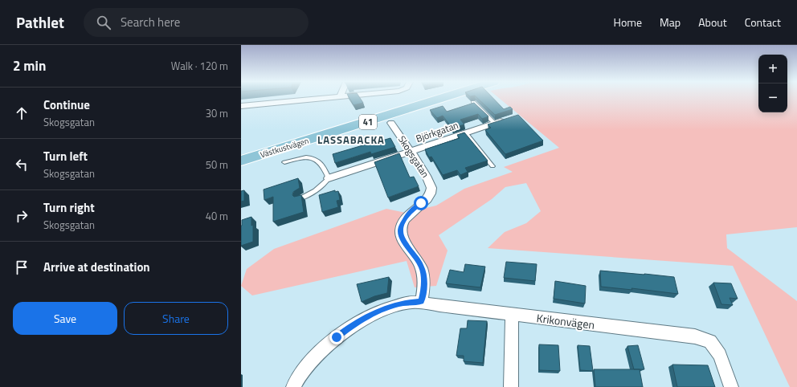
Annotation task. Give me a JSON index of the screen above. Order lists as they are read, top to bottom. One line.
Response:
{"streets":{"main road":["41","Västkustvägen"],"street":["Björkgatan","Skogsgatan","Krikonvägen"]},"crossings":[["Björkgatan","Skogsgatan"],["Skogsgatan","Krikonvägen"]],"districts":["LASSABACKA"],"page":{"header":"Pathlet","search":"Search here","nav":["Home","Map","About","Contact"],"heading":["2 min","Walk · 120 m"],"map_buttons":["+","−"],"list":[["Continue","Skogsgatan","30 m"],["Turn left","Skogsgatan","50 m"],["Turn right","Skogsgatan","40 m"],"Arrive at destination"],"buttons":["Save","Share"]}}
